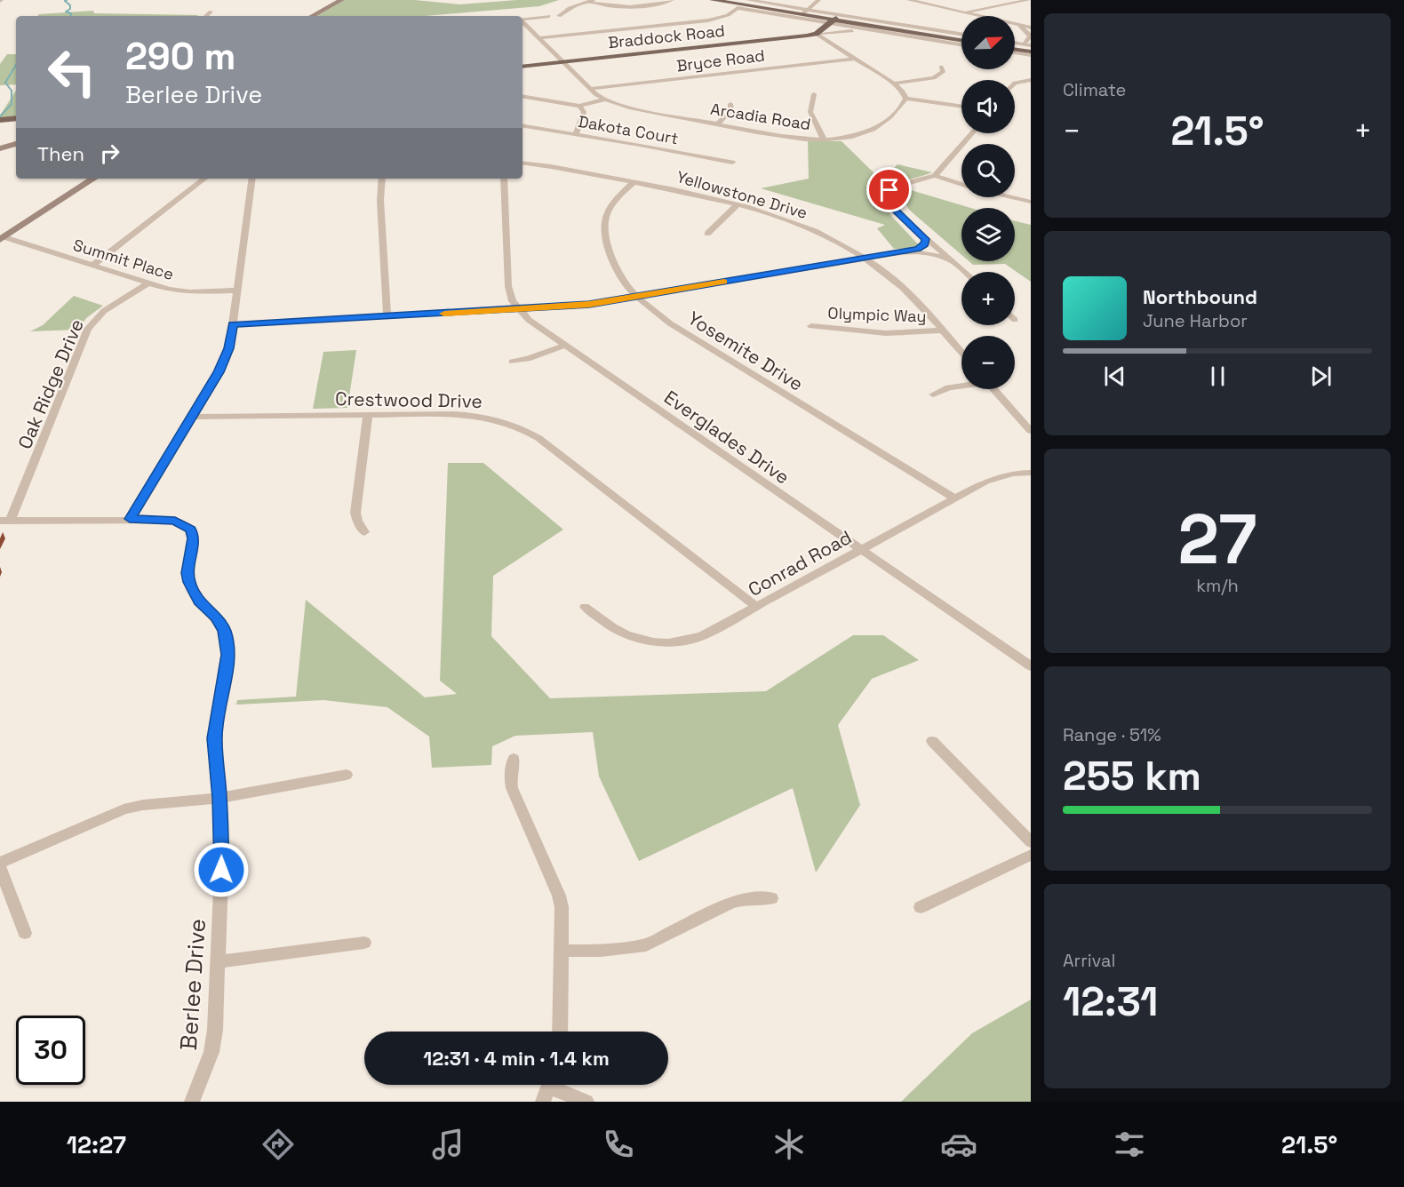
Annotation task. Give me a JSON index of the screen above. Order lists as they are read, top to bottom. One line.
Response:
{"streets":{"main road":["Braddock Road"],"street":["Bryce Road","Arcadia Road","Dakota Court","Yellowstone Drive","Summit Place","Olympic Way","Yosemite Drive","Oak Ridge Drive","Crestwood Drive","Everglades Drive","Conrad Road","Berlee Drive"]},"crossings":[["Braddock Road","Arcadia Road"],["Bryce Road","Arcadia Road"],["Yellowstone Drive","Olympic Way"],["Yellowstone Drive","Yosemite Drive"],["Summit Place","Oak Ridge Drive"],["Yosemite Drive","Conrad Road"],["Crestwood Drive","Conrad Road"],["Everglades Drive","Conrad Road"]],"north":"top right","page":{"tile":["Climate",["27","km/h"],["Range · 51%","255 km"],["Arrival","12:31"]],"map_buttons":["+","−"],"turn":["290 m","Berlee Drive"],"heat":["−","21.5°","+"],"then":"Then","song":["Northbound","June Harbor"],"limit":"30","trip":"12:31 · 4 min · 1.4 km","tabs":["12:27","21.5°"]}}
